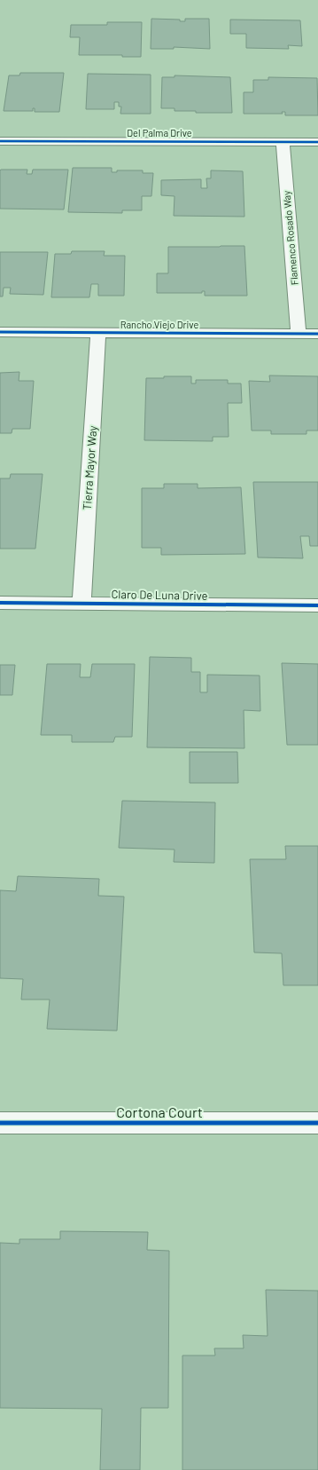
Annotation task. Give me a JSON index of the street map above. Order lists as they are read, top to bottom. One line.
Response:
{"streets":{"street":["Del Palma Drive","Flamenco Rosado Way","Rancho Viejo Drive","Tierra Mayor Way","Claro De Luna Drive","Cortona Court"]},"crossings":[["Del Palma Drive","Flamenco Rosado Way"],["Flamenco Rosado Way","Rancho Viejo Drive"],["Rancho Viejo Drive","Tierra Mayor Way"],["Tierra Mayor Way","Claro De Luna Drive"]]}
